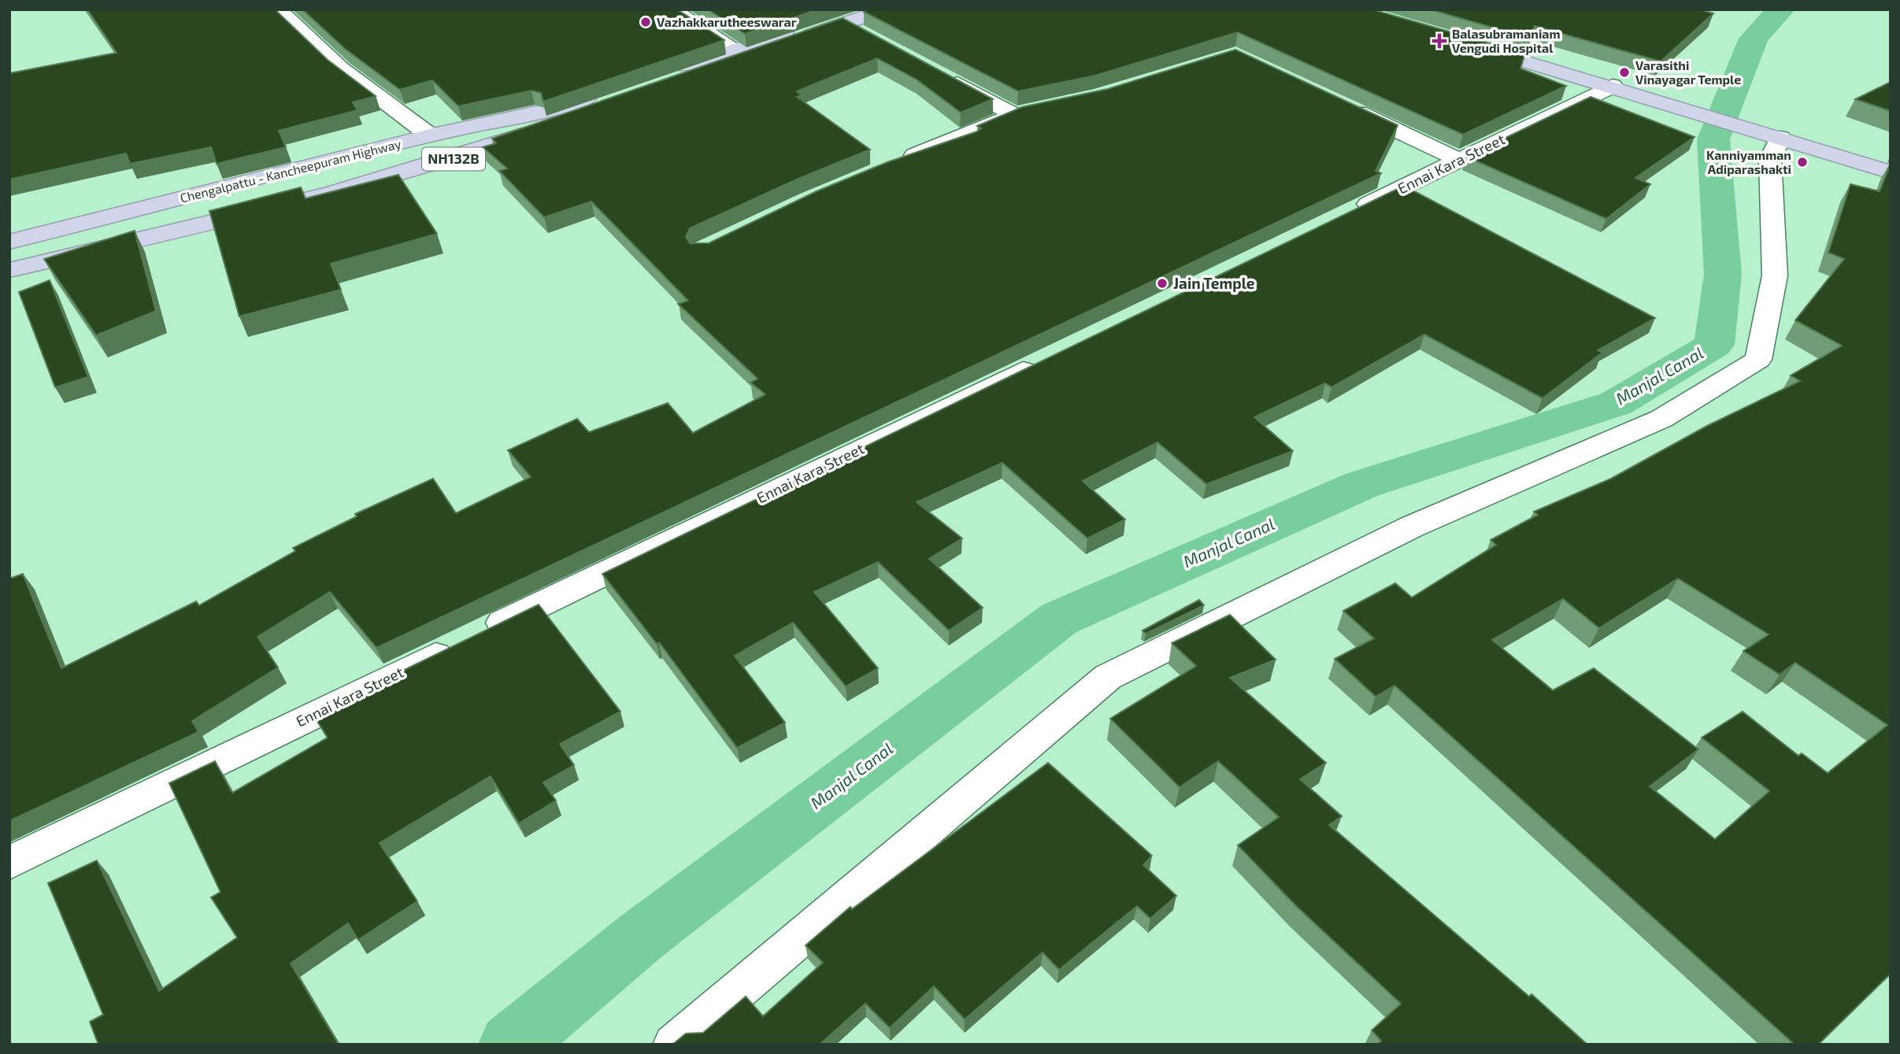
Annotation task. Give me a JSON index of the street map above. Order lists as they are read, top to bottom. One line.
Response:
{"streets":{"highway":["NH132B","Chengalpattu - Kancheepuram Highway"],"street":["Ennai Kara Street"]},"water":["Manjal Canal"],"places":{"other":["Vazhakkarutheeswarar","Varasithi Vinayagar Temple","Kanniyamman Adiparashakti","Jain Temple"],"health":["Balasubramaniam Vengudi Hospital"]}}
